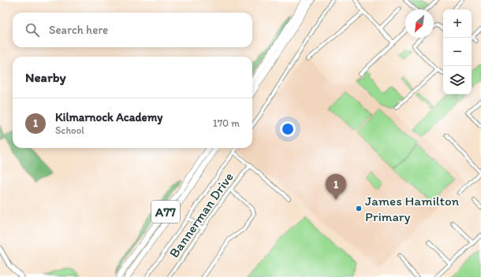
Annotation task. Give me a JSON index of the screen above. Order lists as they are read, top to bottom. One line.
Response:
{"streets":{"highway":["A77"],"street":["Bannerman Drive"]},"places":["James Hamilton Primary"],"north":"bottom left","page":{"map_buttons":["+","−"],"search":"Search here","heading":"Nearby","list":[{"mark":"1","name":"Kilmarnock Academy","note":"School","value":"170 m"}],"pins":"1"}}
